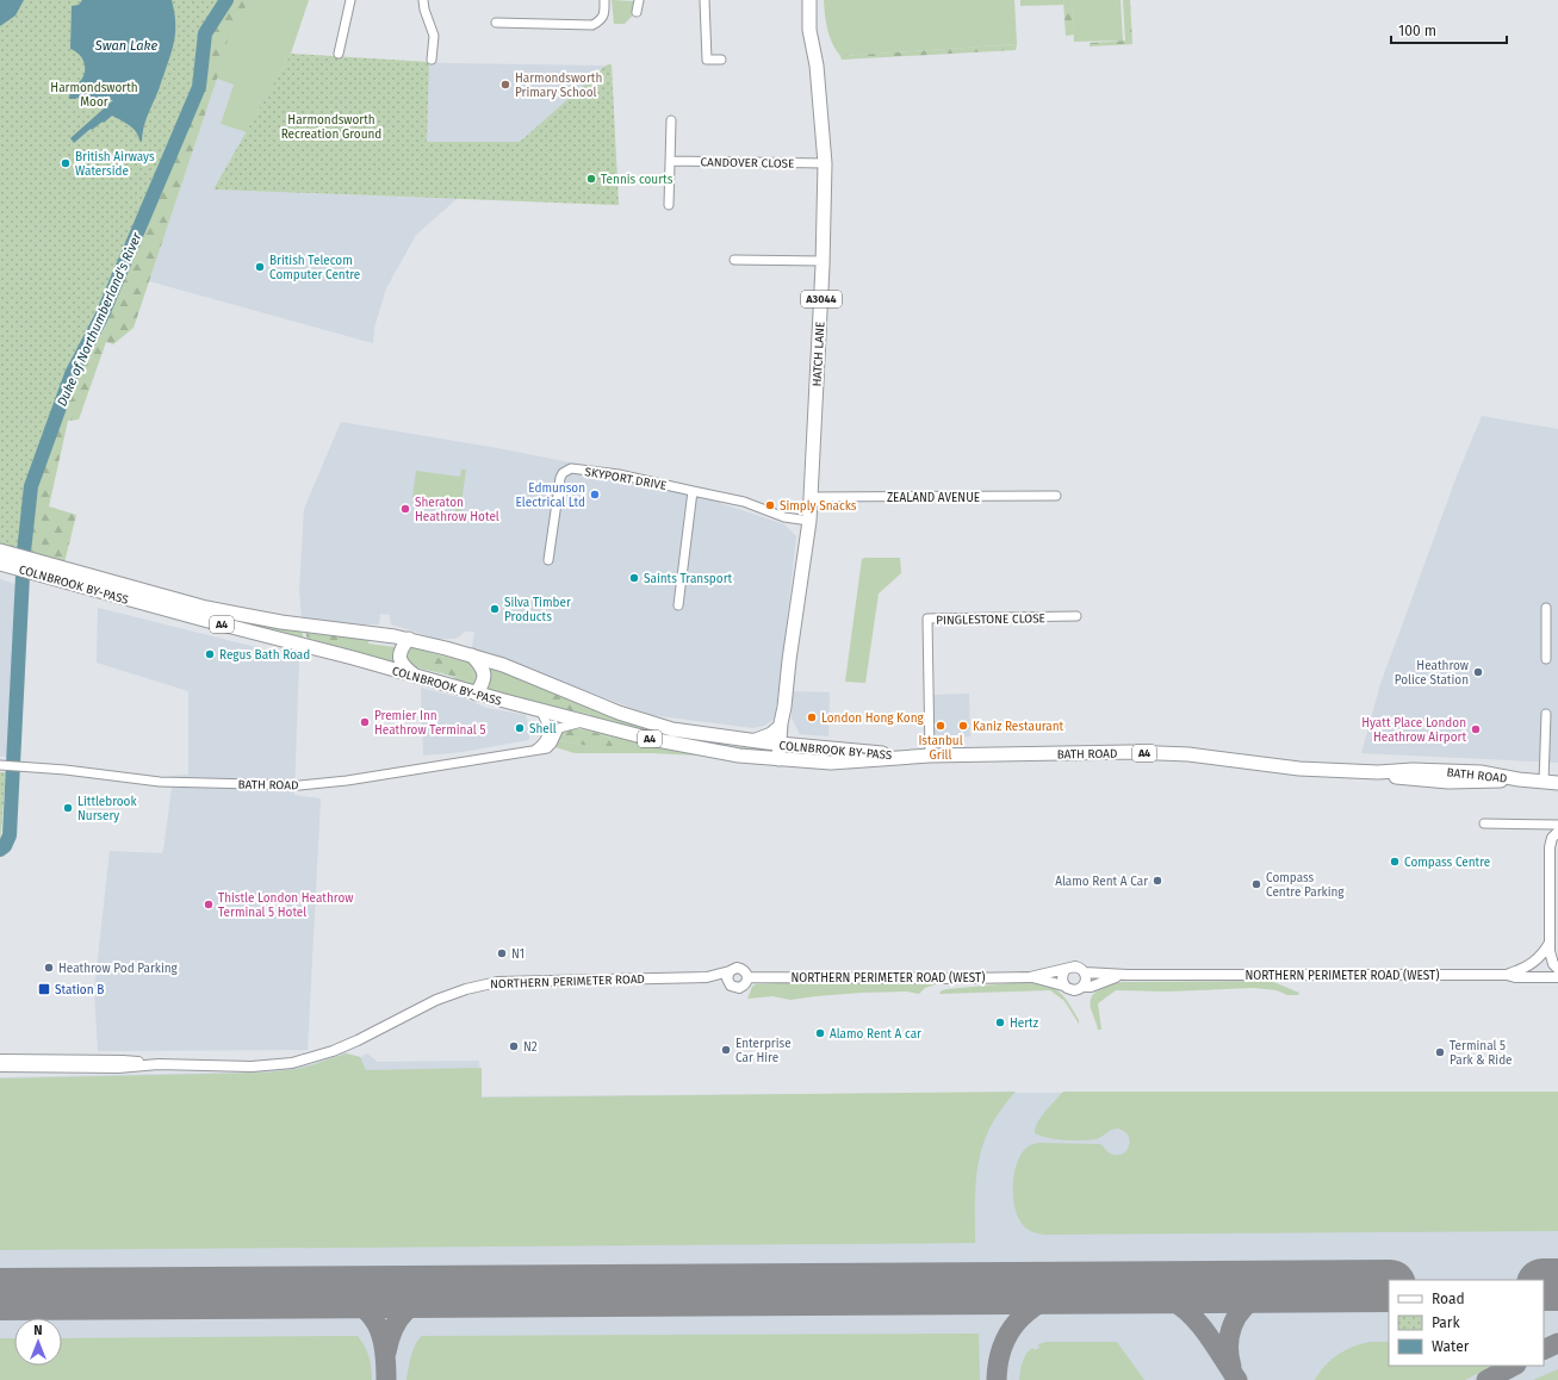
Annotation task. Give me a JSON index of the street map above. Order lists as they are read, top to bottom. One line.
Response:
{"streets":{"main road":["A3044","HATCH LANE","COLNBROOK BY-PASS","A4","BATH ROAD"],"street":["CANDOVER CLOSE","SKYPORT DRIVE","ZEALAND AVENUE","PINGLESTONE CLOSE","NORTHERN PERIMETER ROAD (WEST)","NORTHERN PERIMETER ROAD"]},"crossings":[["CANDOVER CLOSE","HATCH LANE"],["HATCH LANE","SKYPORT DRIVE"],["HATCH LANE","ZEALAND AVENUE"],["HATCH LANE","COLNBROOK BY-PASS"],["COLNBROOK BY-PASS","BATH ROAD"],["PINGLESTONE CLOSE","BATH ROAD"],["NORTHERN PERIMETER ROAD (WEST)","NORTHERN PERIMETER ROAD"]],"water":["Swan Lake","Duke of Northumberland's River"],"parks":["Harmondsworth Moor","Harmondsworth Recreation Ground"],"places":{"other":["Harmondsworth Primary School","British Airways Waterside","Tennis courts","British Telecom Computer Centre","Edmunson Electrical Ltd","Simply Snacks","Sheraton Heathrow Hotel","Saints Transport","Silva Timber Products","Regus Bath Road","Heathrow Police Station","London Hong Kong","Premier Inn Heathrow Terminal 5","Istanbul Grill","Kaniz Restaurant","Shell","Hyatt Place London Heathrow Airport","Littlebrook Nursery","Compass Centre","Alamo Rent A Car","Compass Centre Parking","Thistle London Heathrow Terminal 5 Hotel","N1","Heathrow Pod Parking","Hertz","Alamo Rent A car","N2","Enterprise Car Hire","Terminal 5 Park & Ride"],"transit":["Station B"]},"legend":["Road","Park","Water"],"scale_bar":"100 m","north":"top"}
